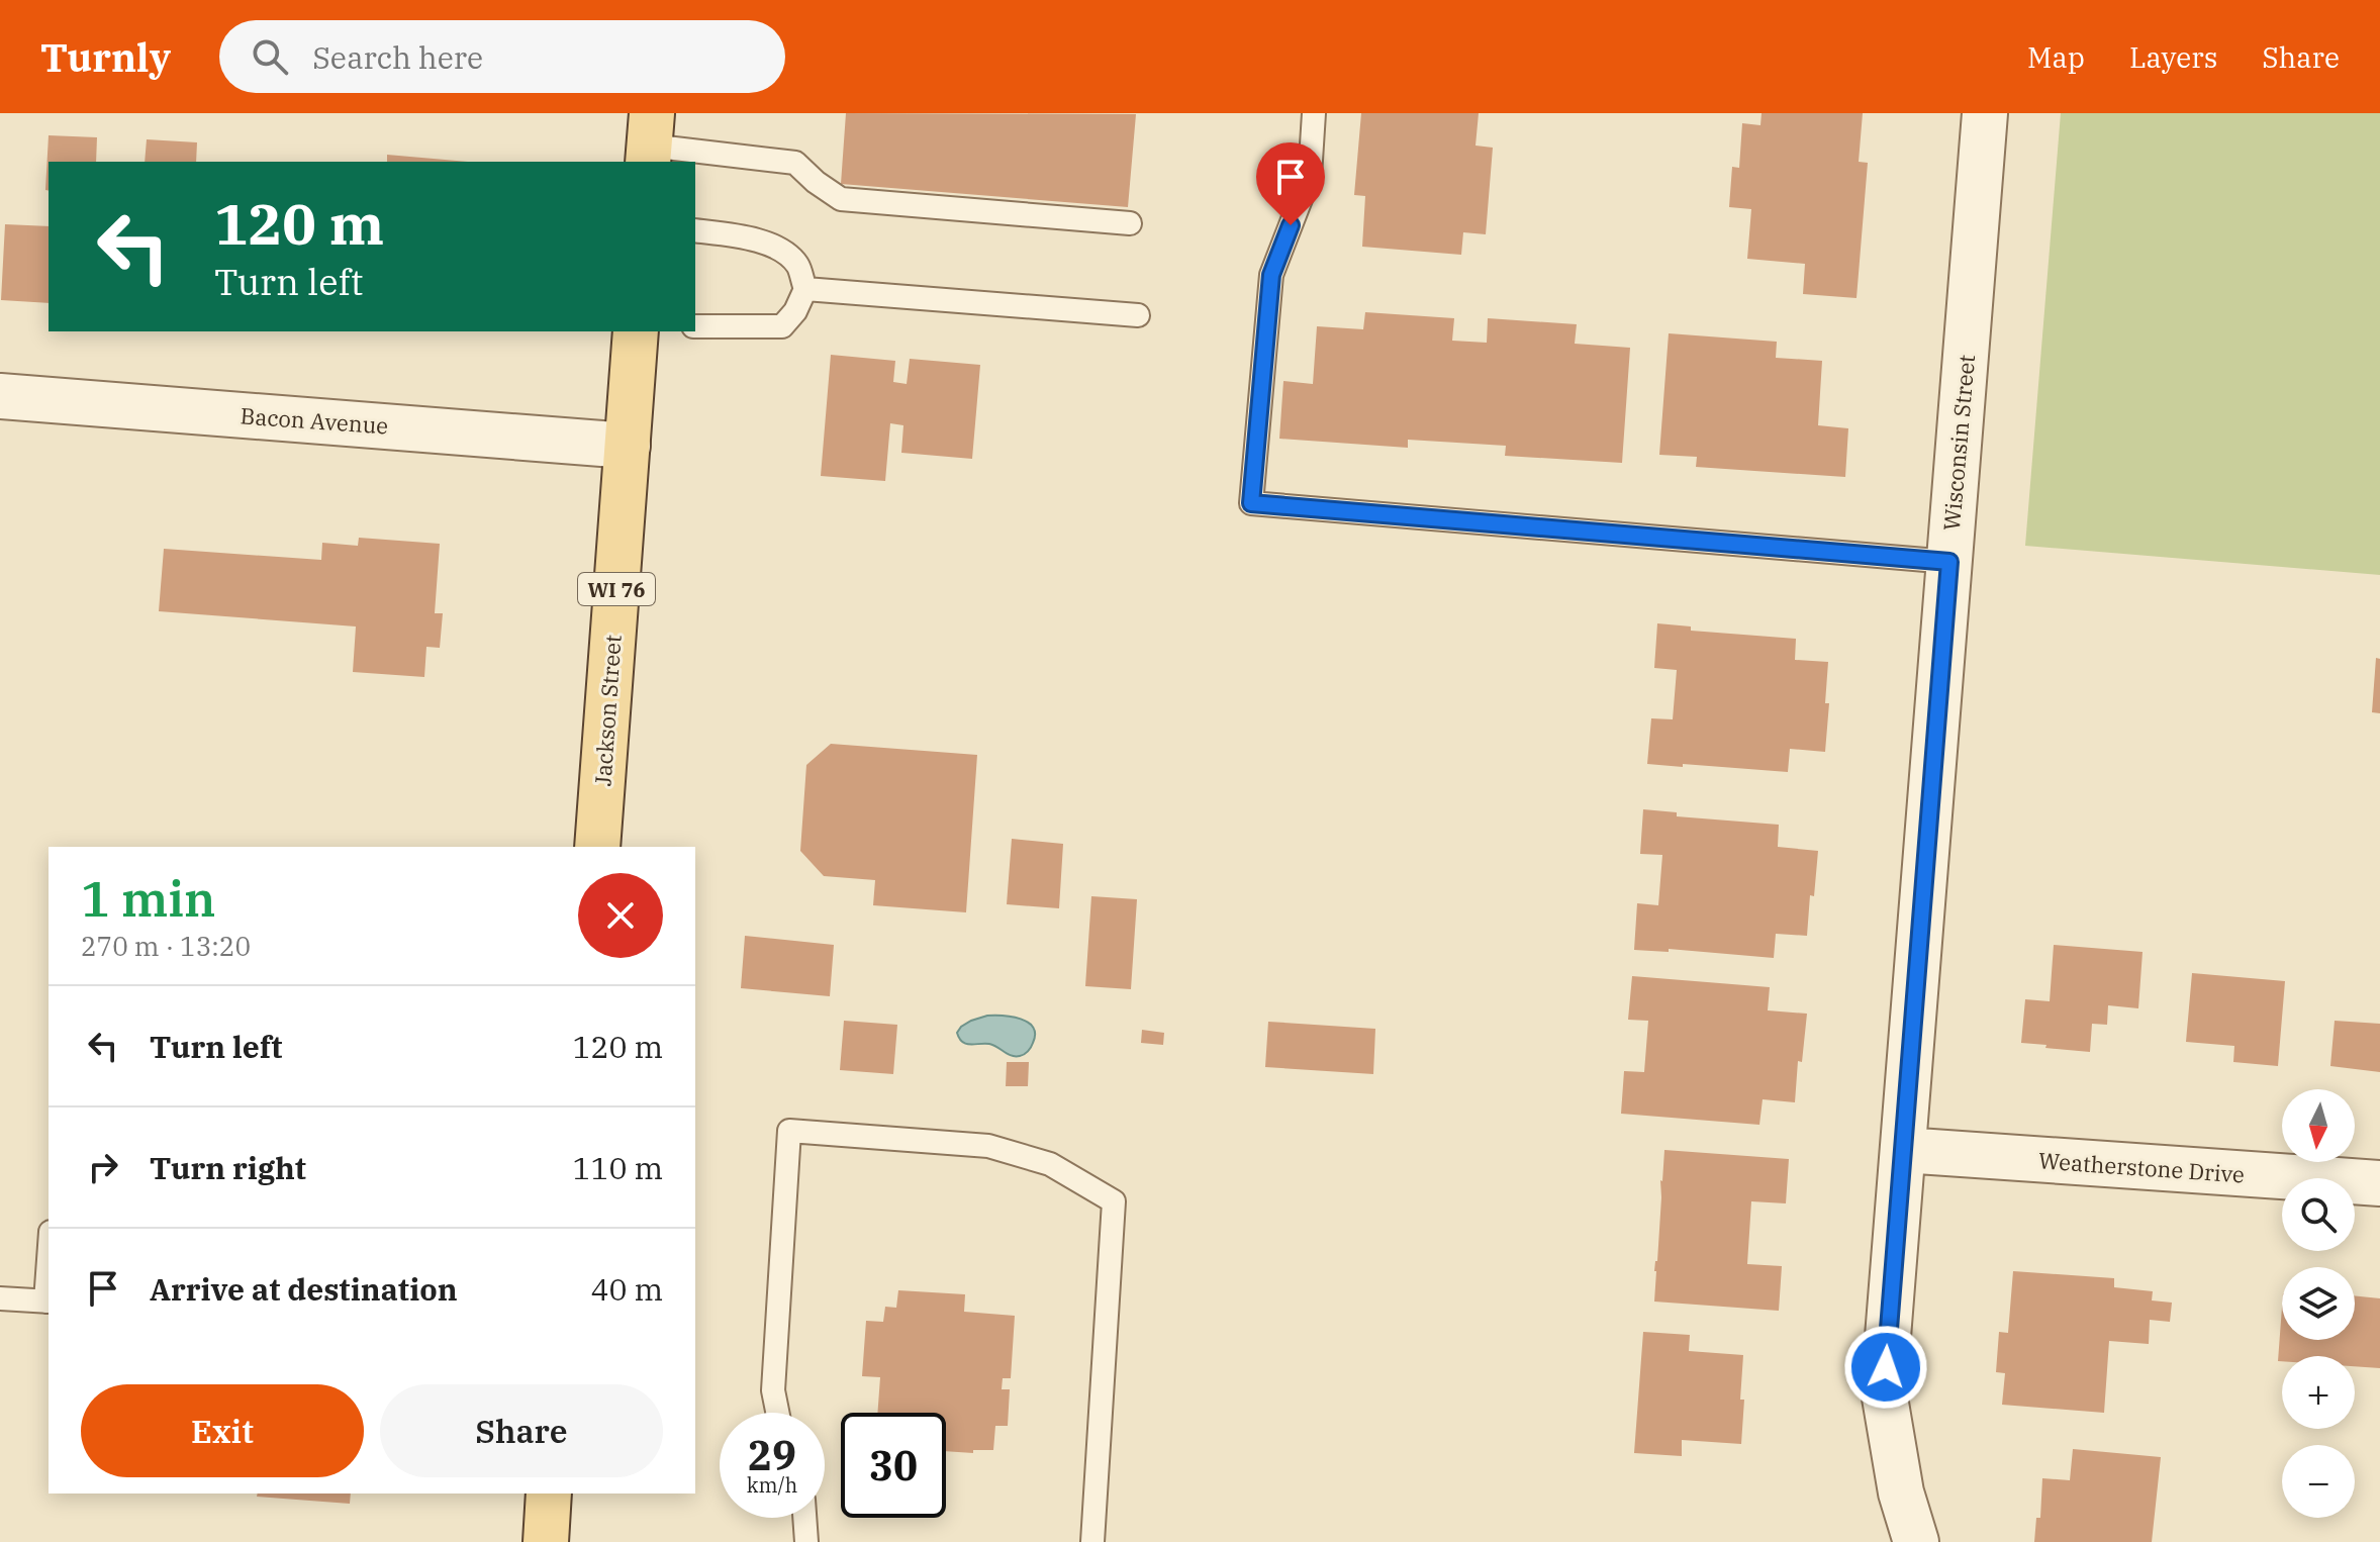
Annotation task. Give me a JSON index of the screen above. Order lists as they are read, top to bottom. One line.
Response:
{"streets":{"main road":["WI 76","Jackson Street"],"street":["Bacon Avenue","Wisconsin Street","Weatherstone Drive"]},"crossings":[["Bacon Avenue","Jackson Street"],["Wisconsin Street","Weatherstone Drive"]],"north":"bottom","page":{"header":"Turnly","search":"Search here","nav":["Map","Layers","Share"],"turn":["120 m","Turn left"],"heading":["1 min","270 m · 13:20"],"list":[{"name":"Turn left","value":"120 m"},{"name":"Turn right","value":"110 m"},{"name":"Arrive at destination","value":"40 m"}],"map_buttons":["+","−"],"buttons":["Exit","Share"],"speed":"29 km/h","limit":"30"}}
